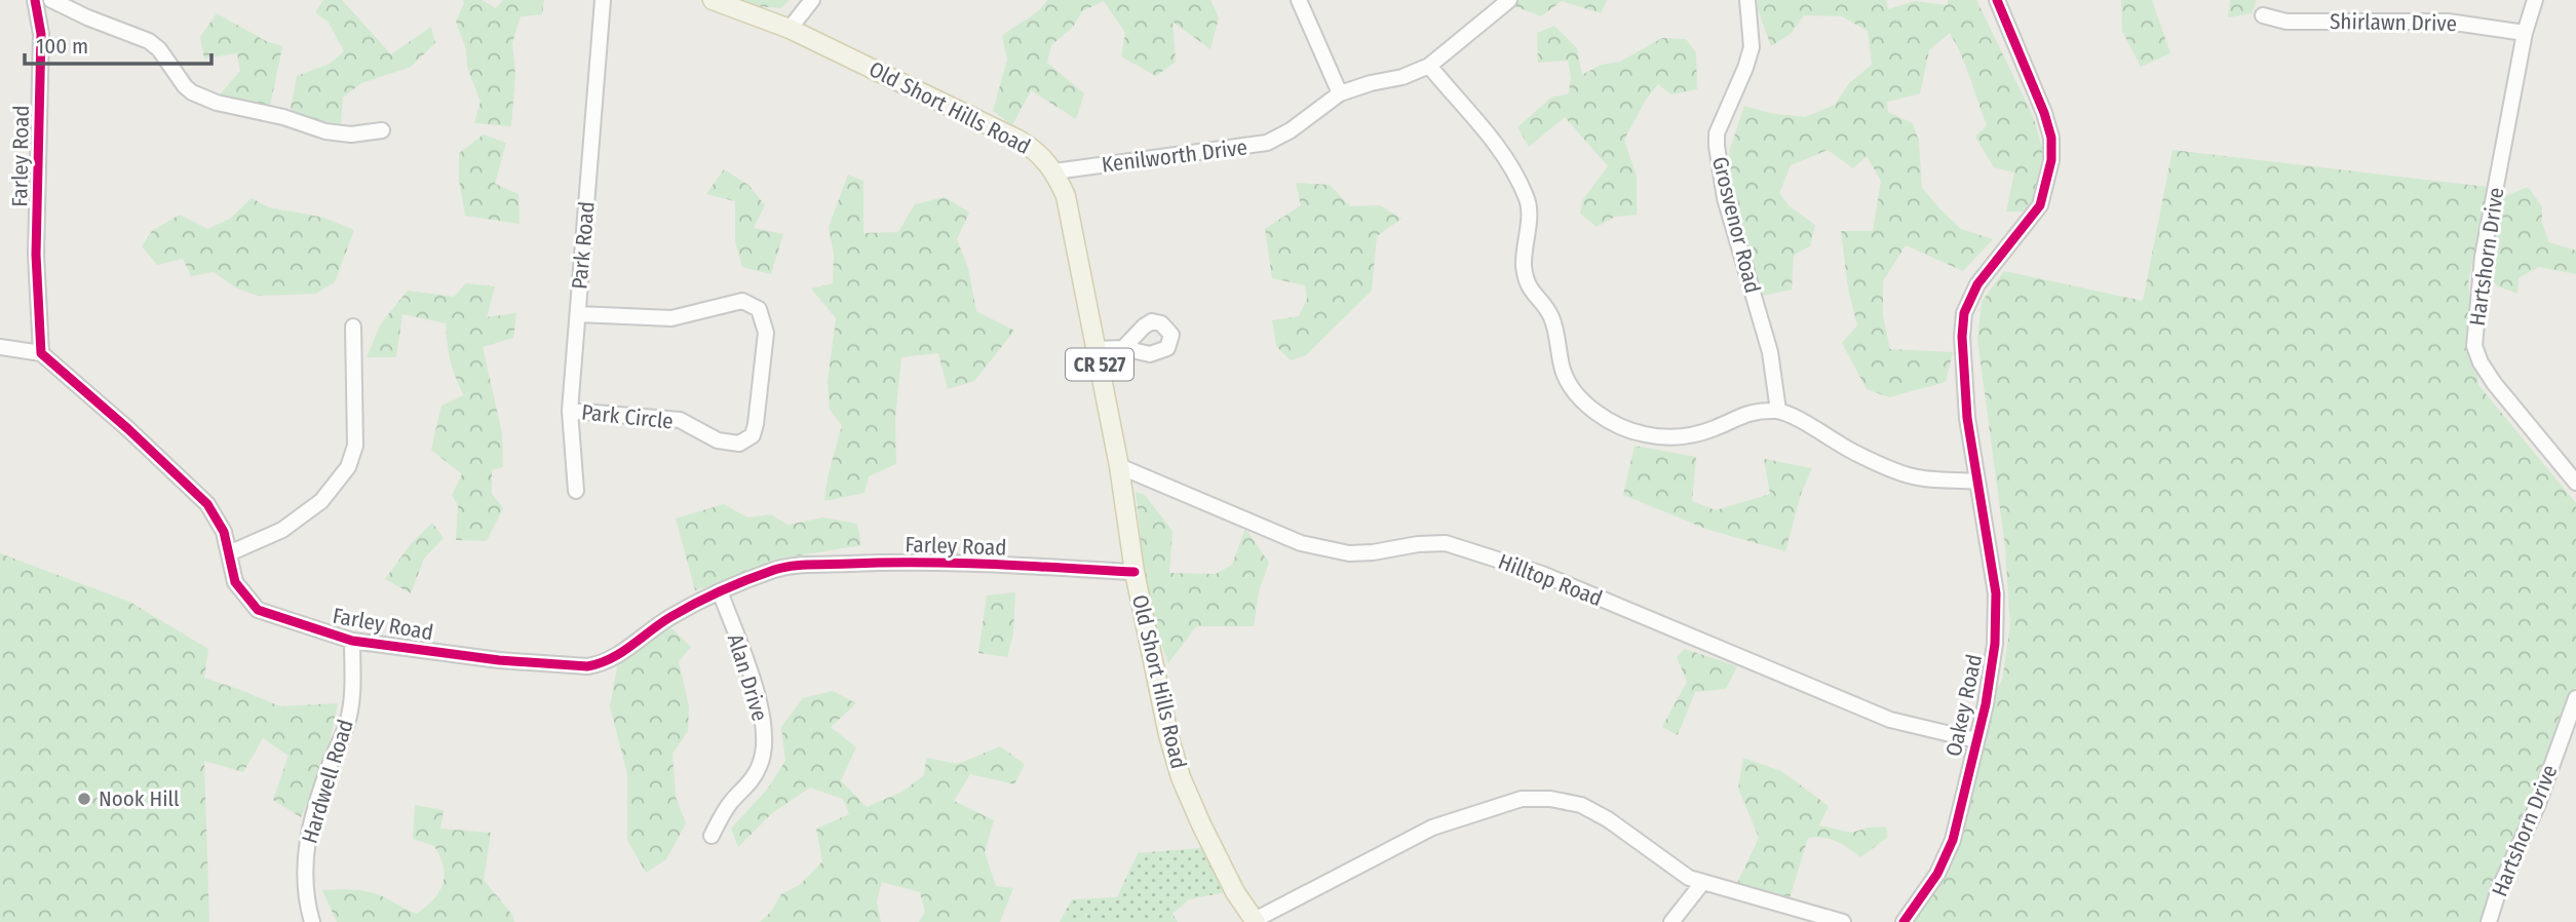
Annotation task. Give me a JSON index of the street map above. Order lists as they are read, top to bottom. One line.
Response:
{"streets":{"main road":["Old Short Hills Road","CR 527"],"street":["Shirlawn Drive","Farley Road","Kenilworth Drive","Grosvenor Road","Park Road","Hartshorn Drive","Park Circle","Hilltop Road","Alan Drive","Oakey Road","Hardwell Road"]},"crossings":[["Shirlawn Drive","Hartshorn Drive"],["Old Short Hills Road","Farley Road"],["Old Short Hills Road","Kenilworth Drive"],["Old Short Hills Road","Hilltop Road"],["Farley Road","Alan Drive"],["Farley Road","Hardwell Road"],["Park Road","Park Circle"],["Hilltop Road","Oakey Road"]],"places":["Nook Hill"],"scale_bar":"100 m"}
